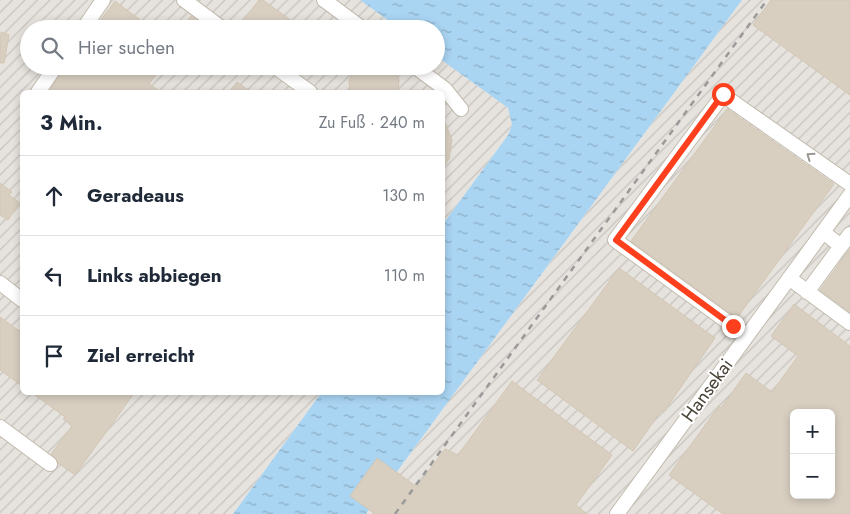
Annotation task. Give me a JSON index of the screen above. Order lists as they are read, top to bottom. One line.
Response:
{"streets":{"lane":["Hansekai"]},"page":{"search":"Hier suchen","heading":["3 Min.","Zu Fuß · 240 m"],"list":[["Geradeaus","130 m"],["Links abbiegen","110 m"],"Ziel erreicht"],"map_buttons":["+","−"]}}
